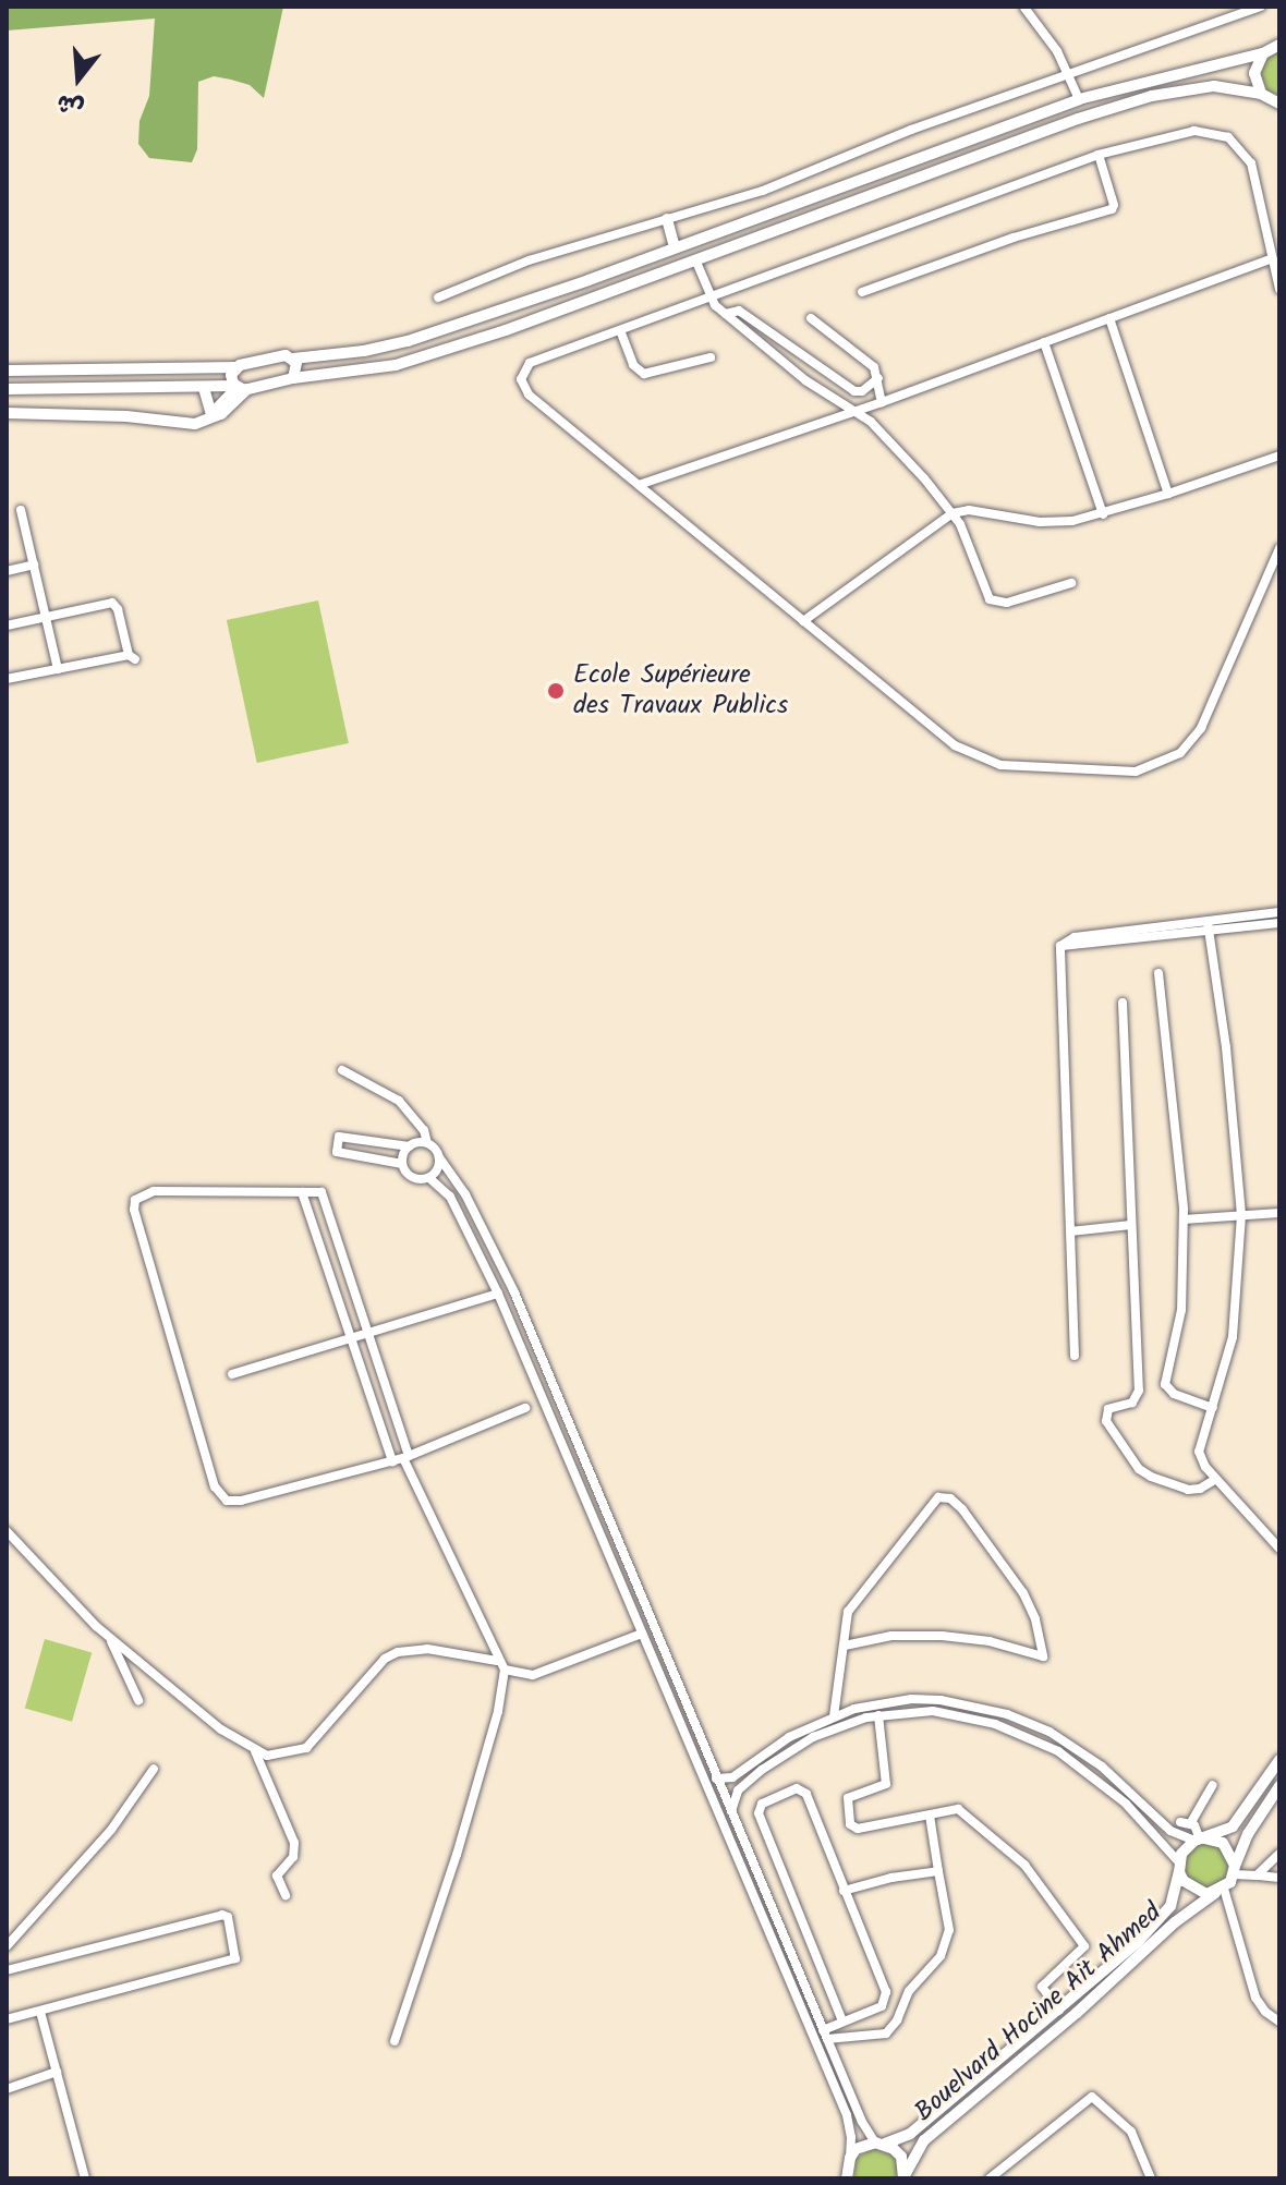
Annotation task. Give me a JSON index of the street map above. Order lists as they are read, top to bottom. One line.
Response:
{"streets":{"main road":["Bouelvard Hocine Ait Ahmed"]},"places":["Ecole Supérieure des Travaux Publics"],"north":"bottom"}
